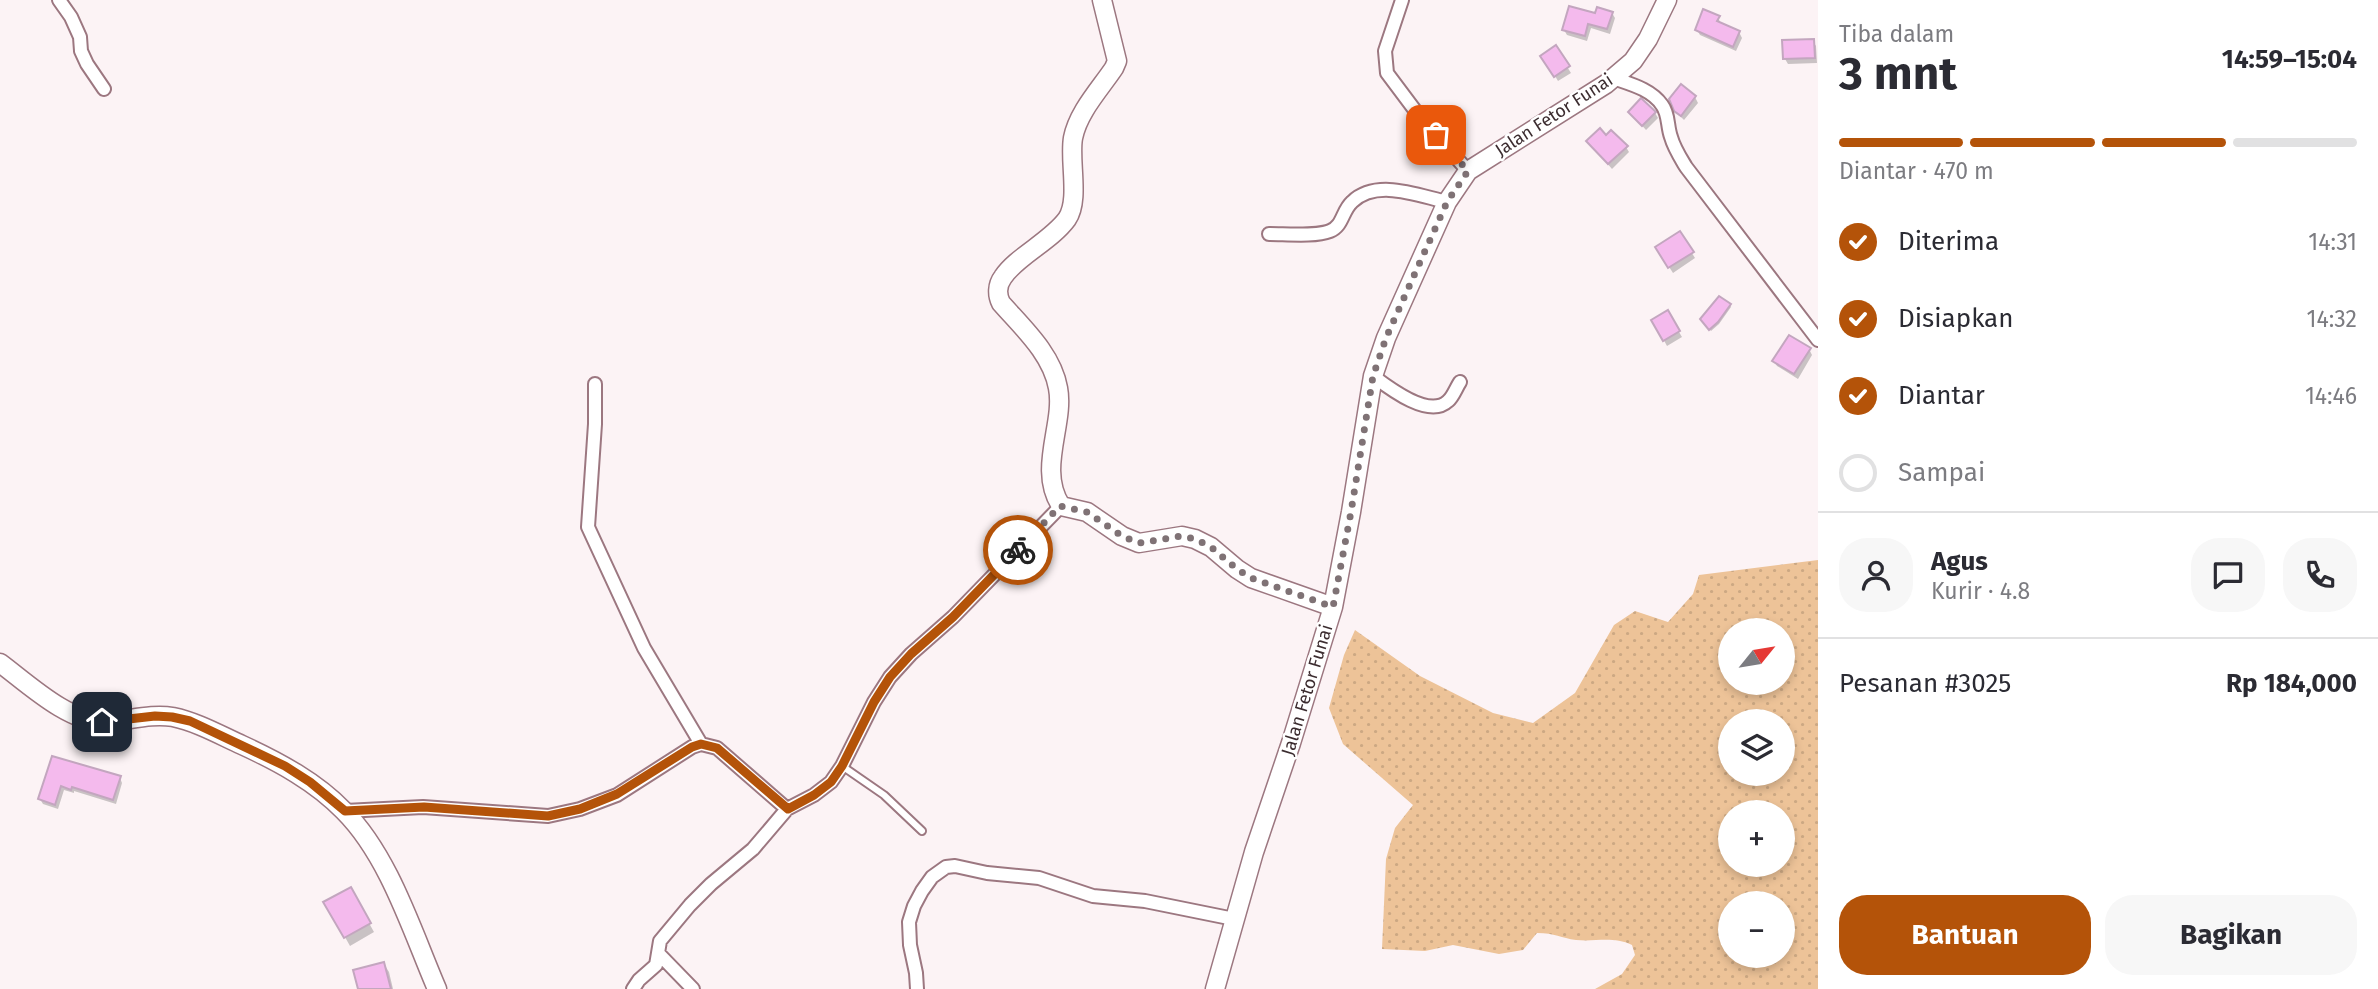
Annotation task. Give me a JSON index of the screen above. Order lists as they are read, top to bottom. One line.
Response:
{"streets":{"street":["Jalan Fetor Funai"]},"north":"top right","page":{"heading":["3 mnt","Tiba dalam","14:59–15:04"],"panel":["Agus","Kurir · 4.8","Pesanan #3025","Rp 184,000"],"bar":"Diantar · 470 m","list":[["Diterima","14:31"],["Disiapkan","14:32"],["Diantar","14:46"],"Sampai"],"map_buttons":["+","−"],"buttons":["Bantuan","Bagikan"]}}
